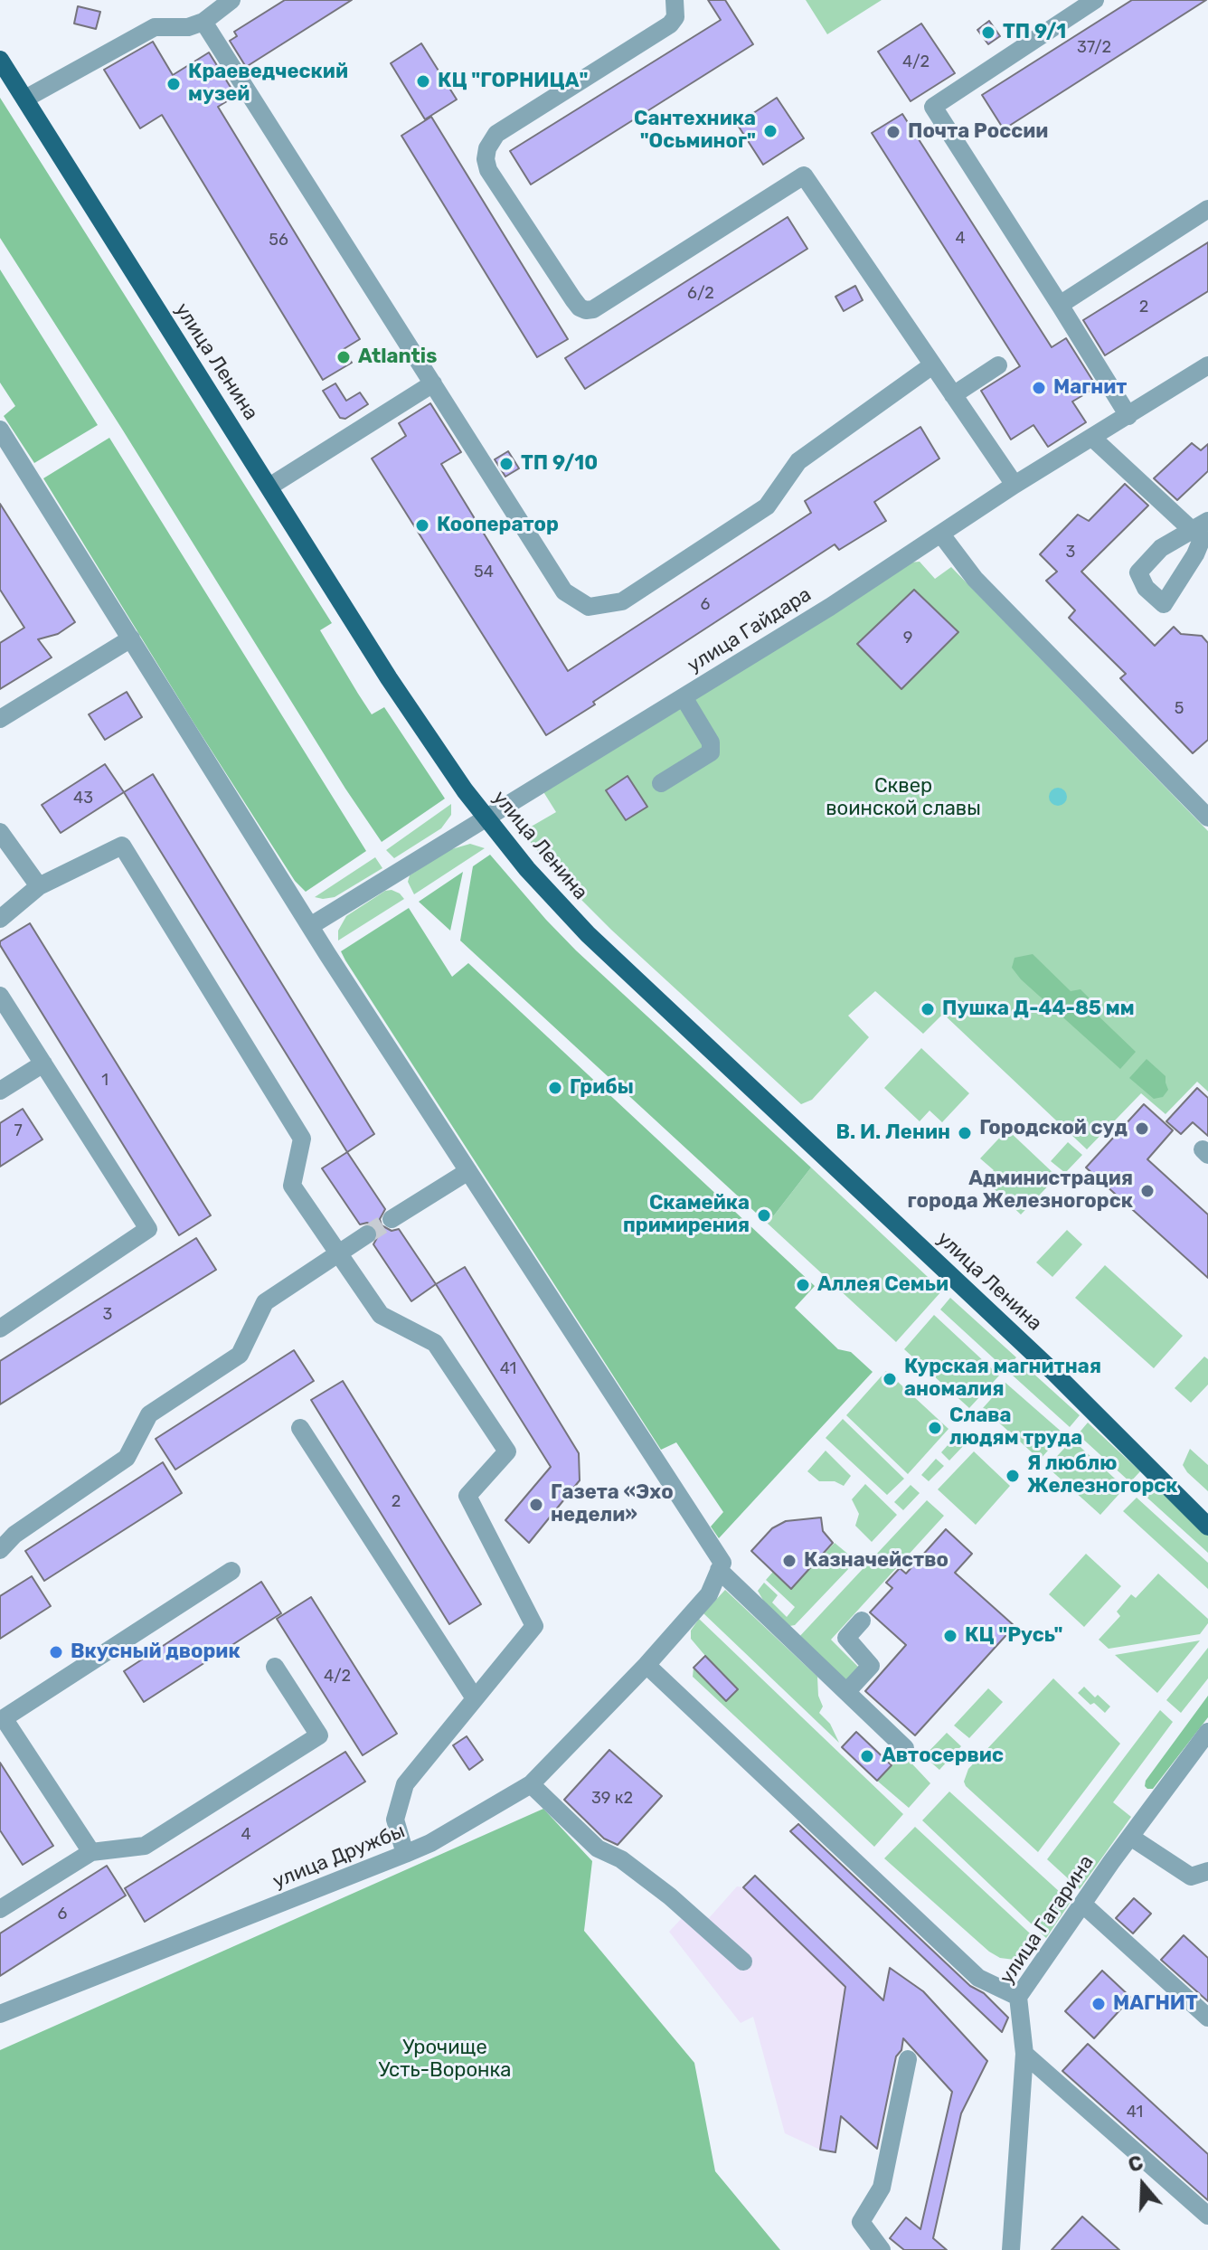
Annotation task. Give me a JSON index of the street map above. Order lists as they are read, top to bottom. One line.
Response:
{"streets":{"main road":["улица Ленина"],"street":["улица Гайдара","улица Дружбы","улица Гагарина"]},"crossings":[["улица Ленина","улица Гайдара"]],"parks":["Сквер воинской славы","Урочище Усть-Воронка"],"places":["ТП 9/1","КЦ \"ГОРНИЦА\"","Краеведческий музей","Сантехника \"Осьминог\"","Почта России","Atlantis","Магнит","ТП 9/10","Кооператор","Пушка Д-44-85 мм","Грибы","Городской суд","В. И. Ленин","Администрация города Железногорск","Скамейка примирения","Аллея Семьи","Курская магнитная аномалия","Слава людям труда","Я люблю Железногорск","Газета «Эхо недели»","Казначейство","КЦ \"Русь\"","Вкусный дворик","Автосервис","МАГНИТ"],"house_numbers":["37/2","4/2","4","56","6/2","2","3","54","6","9","5","43","1","7","3","41","2","4/2","39 к2","4","6","41"],"north":"top"}
